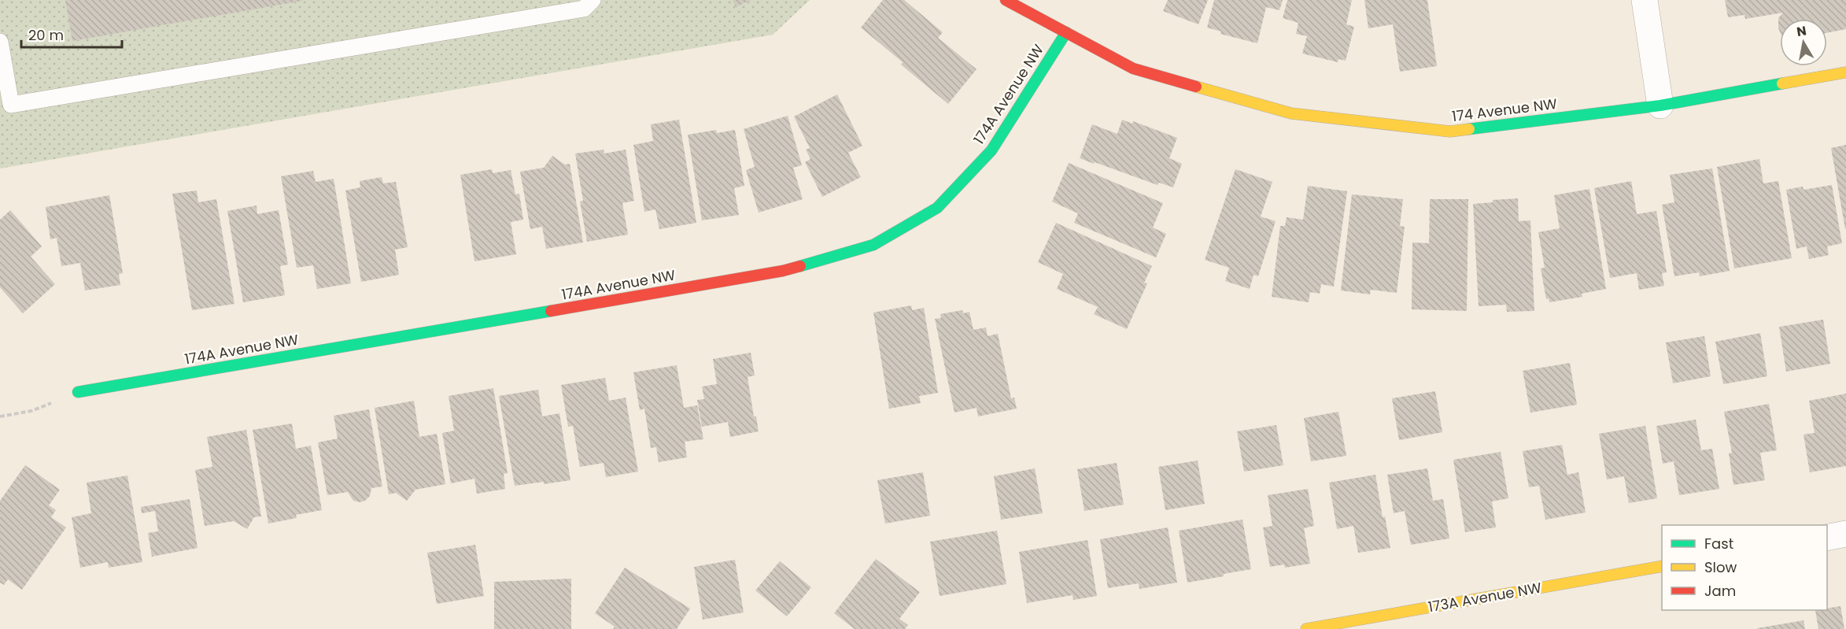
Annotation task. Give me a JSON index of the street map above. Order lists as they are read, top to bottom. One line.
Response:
{"streets":{"street":["174A Avenue NW","174 Avenue NW","173A Avenue NW"]},"crossings":[["174A Avenue NW","174 Avenue NW"]],"legend":["Fast","Slow","Jam"],"scale_bar":"20 m","north":"top"}
